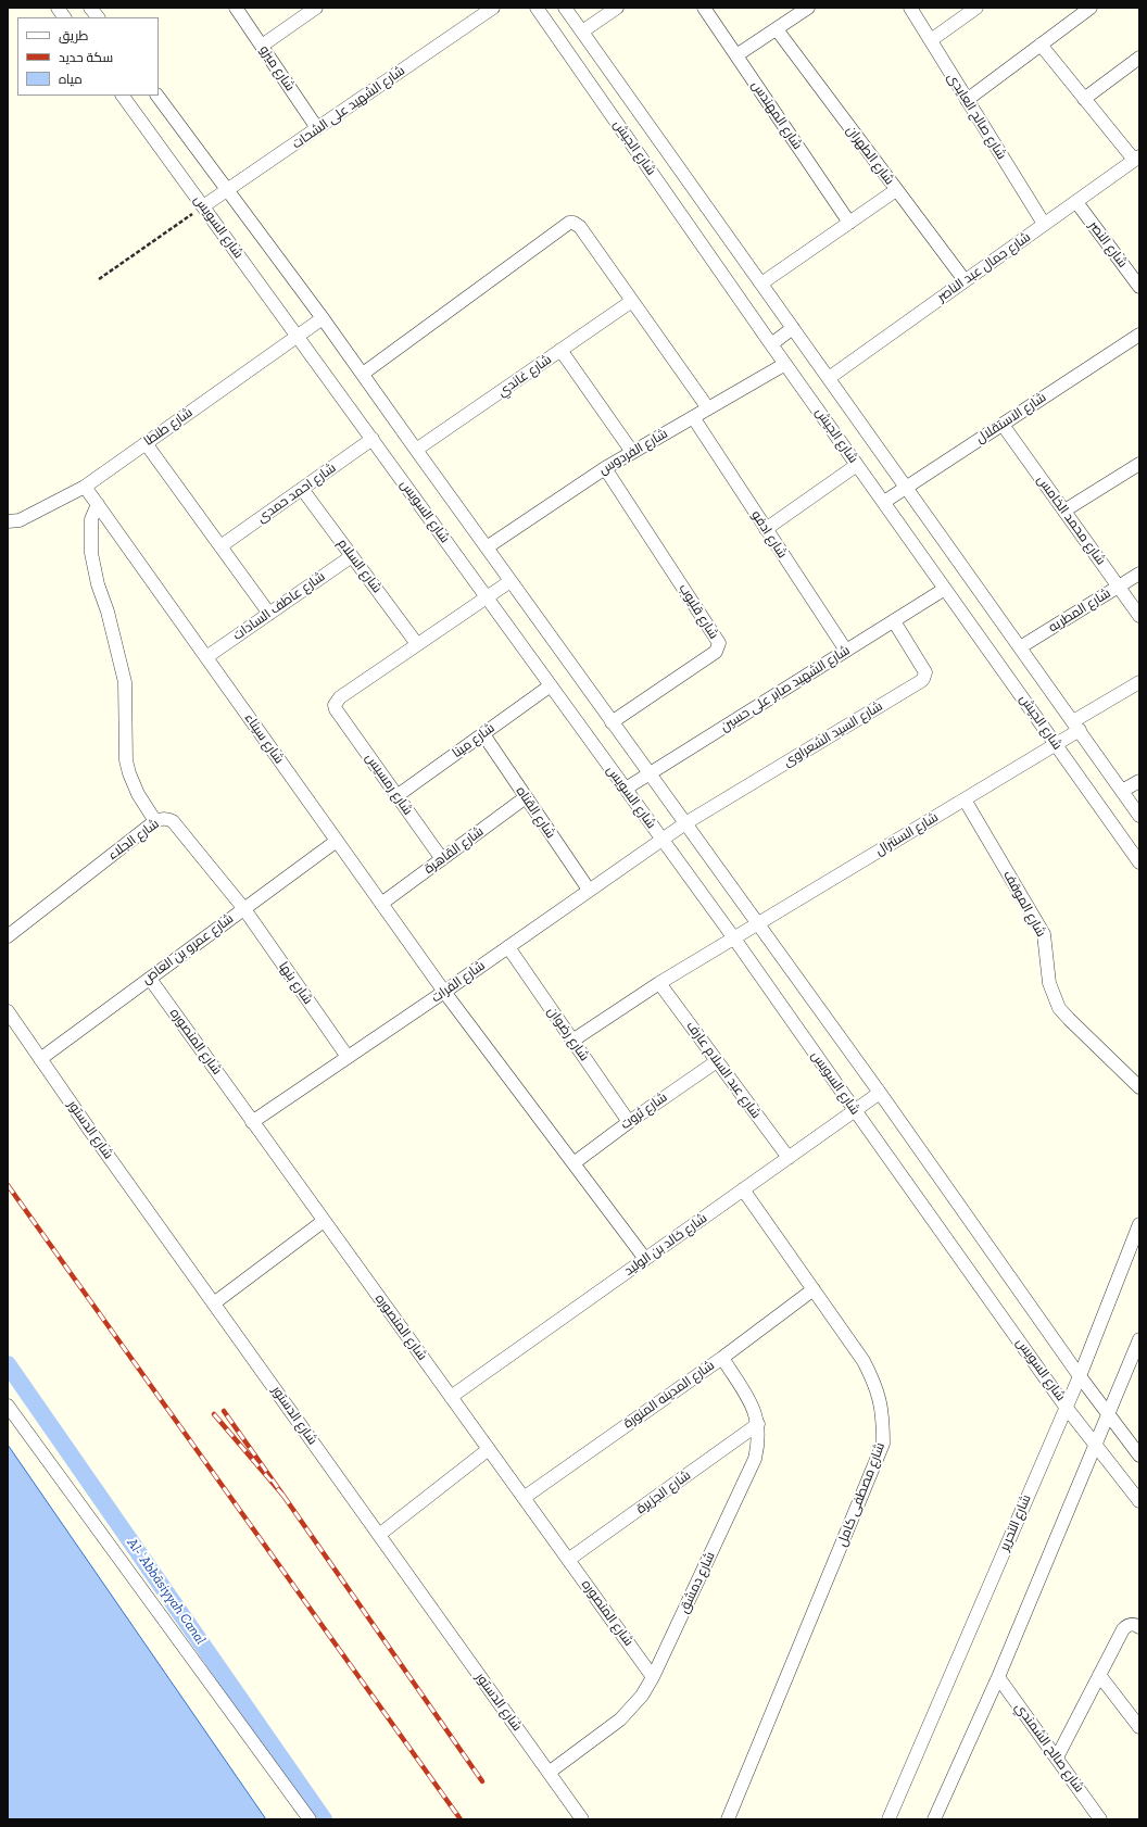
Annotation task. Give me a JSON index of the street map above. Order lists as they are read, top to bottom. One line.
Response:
{"streets":{"street":["شارع ميزو","شارع الشهيد على الشحات","شارع المهندس","شارع صالح العايدى","شارع الجيش","شارع الطهران","شارع السويس","شارع النصر","شارع جمال عبد الناصر","شارع غاندي","شارع الاستقلال","شارع طنطا","شارع الفردوس","شارع احمد حمدى","شارع محمد الخامس","شارع ادفو","شارع السلام","شارع عاطف السادات","شارع المطريه","شارع قليوب","شارع الشهيد صابر على حسين","شارع السيد الشعراوى","شارع سيناء","شارع مينا","شارع رمسيس","شارع القناه","شارع السنترال","شارع الجلاء","شارع القاهرة","شارع الموقف","شارع عمرو بن العاص","شارع الفرات","شارع بنها","شارع رضوان","شارع المنصوره","شارع عبد السلام عارف","شارع ثروت","شارع الدستور","شارع خالد بن الوليد","شارع المدينه المنورة","شارع الجزيرة","شارع مصطفى كامل","شارع التحرير","شارع دمشق","شارع صالح الشمندي"]},"crossings":[["شارع ميزو","شارع الشهيد على الشحات"],["شارع الشهيد على الشحات","شارع السويس"],["شارع صالح العايدى","شارع جمال عبد الناصر"],["شارع الجيش","شارع جمال عبد الناصر"],["شارع الجيش","شارع الاستقلال"],["شارع الجيش","شارع الفردوس"],["شارع الجيش","شارع المطريه"],["شارع الجيش","شارع الشهيد صابر على حسين"],["شارع الجيش","شارع السنترال"],["شارع الطهران","شارع جمال عبد الناصر"],["شارع السويس","شارع غاندي"],["شارع السويس","شارع طنطا"],["شارع السويس","شارع الفردوس"],["شارع السويس","شارع احمد حمدى"],["شارع السويس","شارع قليوب"],["شارع السويس","شارع الشهيد صابر على حسين"],["شارع السويس","شارع السيد الشعراوى"],["شارع السويس","شارع مينا"],["شارع السويس","شارع السنترال"],["شارع السويس","شارع الفرات"],["شارع السويس","شارع خالد بن الوليد"],["شارع السويس","شارع التحرير"],["شارع النصر","شارع جمال عبد الناصر"],["شارع الاستقلال","شارع محمد الخامس"],["شارع طنطا","شارع سيناء"],["شارع الفردوس","شارع ادفو"],["شارع الفردوس","شارع قليوب"],["شارع احمد حمدى","شارع السلام"],["شارع محمد الخامس","شارع المطريه"],["شارع ادفو","شارع الشهيد صابر على حسين"],["شارع السلام","شارع عاطف السادات"],["شارع السلام","شارع رمسيس"],["شارع عاطف السادات","شارع سيناء"],["شارع الشهيد صابر على حسين","شارع السيد الشعراوى"],["شارع السيد الشعراوى","شارع الفرات"],["شارع سيناء","شارع القاهرة"],["شارع سيناء","شارع عمرو بن العاص"],["شارع سيناء","شارع الفرات"],["شارع سيناء","شارع ثروت"],["شارع سيناء","شارع خالد بن الوليد"],["شارع مينا","شارع رمسيس"],["شارع مينا","شارع القناه"],["شارع رمسيس","شارع القاهرة"],["شارع القناه","شارع القاهرة"],["شارع القناه","شارع الفرات"],["شارع السنترال","شارع الموقف"],["شارع السنترال","شارع رضوان"],["شارع السنترال","شارع عبد السلام عارف"],["شارع الجلاء","شارع عمرو بن العاص"],["شارع الجلاء","شارع بنها"],["شارع عمرو بن العاص","شارع بنها"],["شارع عمرو بن العاص","شارع المنصوره"],["شارع عمرو بن العاص","شارع الدستور"],["شارع الفرات","شارع بنها"],["شارع الفرات","شارع رضوان"],["شارع الفرات","شارع المنصوره"],["شارع رضوان","شارع ثروت"],["شارع المنصوره","شارع خالد بن الوليد"],["شارع المنصوره","شارع المدينه المنورة"],["شارع المنصوره","شارع الجزيرة"],["شارع المنصوره","شارع دمشق"],["شارع عبد السلام عارف","شارع ثروت"],["شارع عبد السلام عارف","شارع خالد بن الوليد"],["شارع الدستور","شارع دمشق"],["شارع خالد بن الوليد","شارع مصطفى كامل"],["شارع المدينه المنورة","شارع مصطفى كامل"],["شارع المدينه المنورة","شارع دمشق"],["شارع الجزيرة","شارع دمشق"]],"water":["Al-ʿAbbāsiyyah Canal"],"legend":["طريق","سكة حديد","مياه"]}
